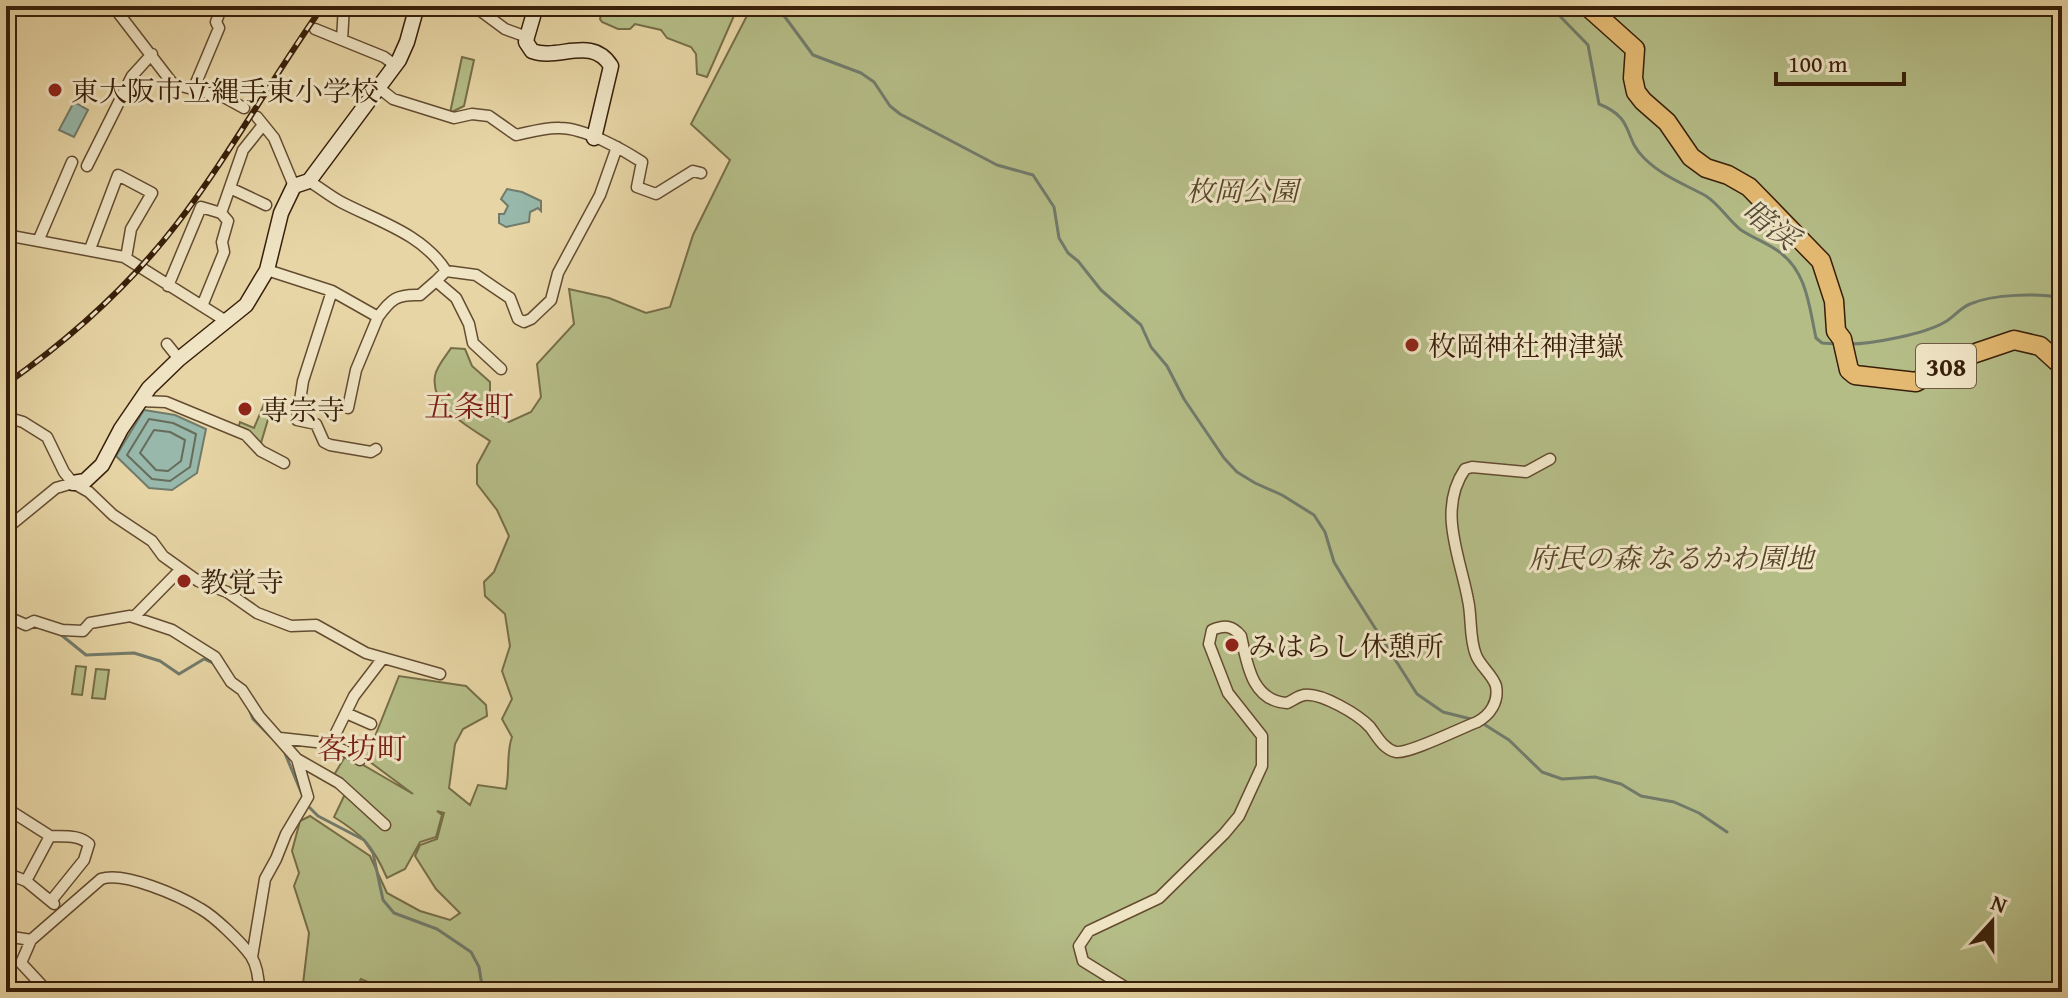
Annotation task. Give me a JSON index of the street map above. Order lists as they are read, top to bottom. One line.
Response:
{"streets":{"highway":["308"]},"districts":["五条町","客坊町"],"water":["暗渓"],"parks":["枚岡公園","府民の森 なるかわ園地"],"places":["東大阪市立縄手東小学校","枚岡神社神津嶽","専宗寺","教覚寺","みはらし休憩所"],"scale_bar":"100 m","north":"top"}
